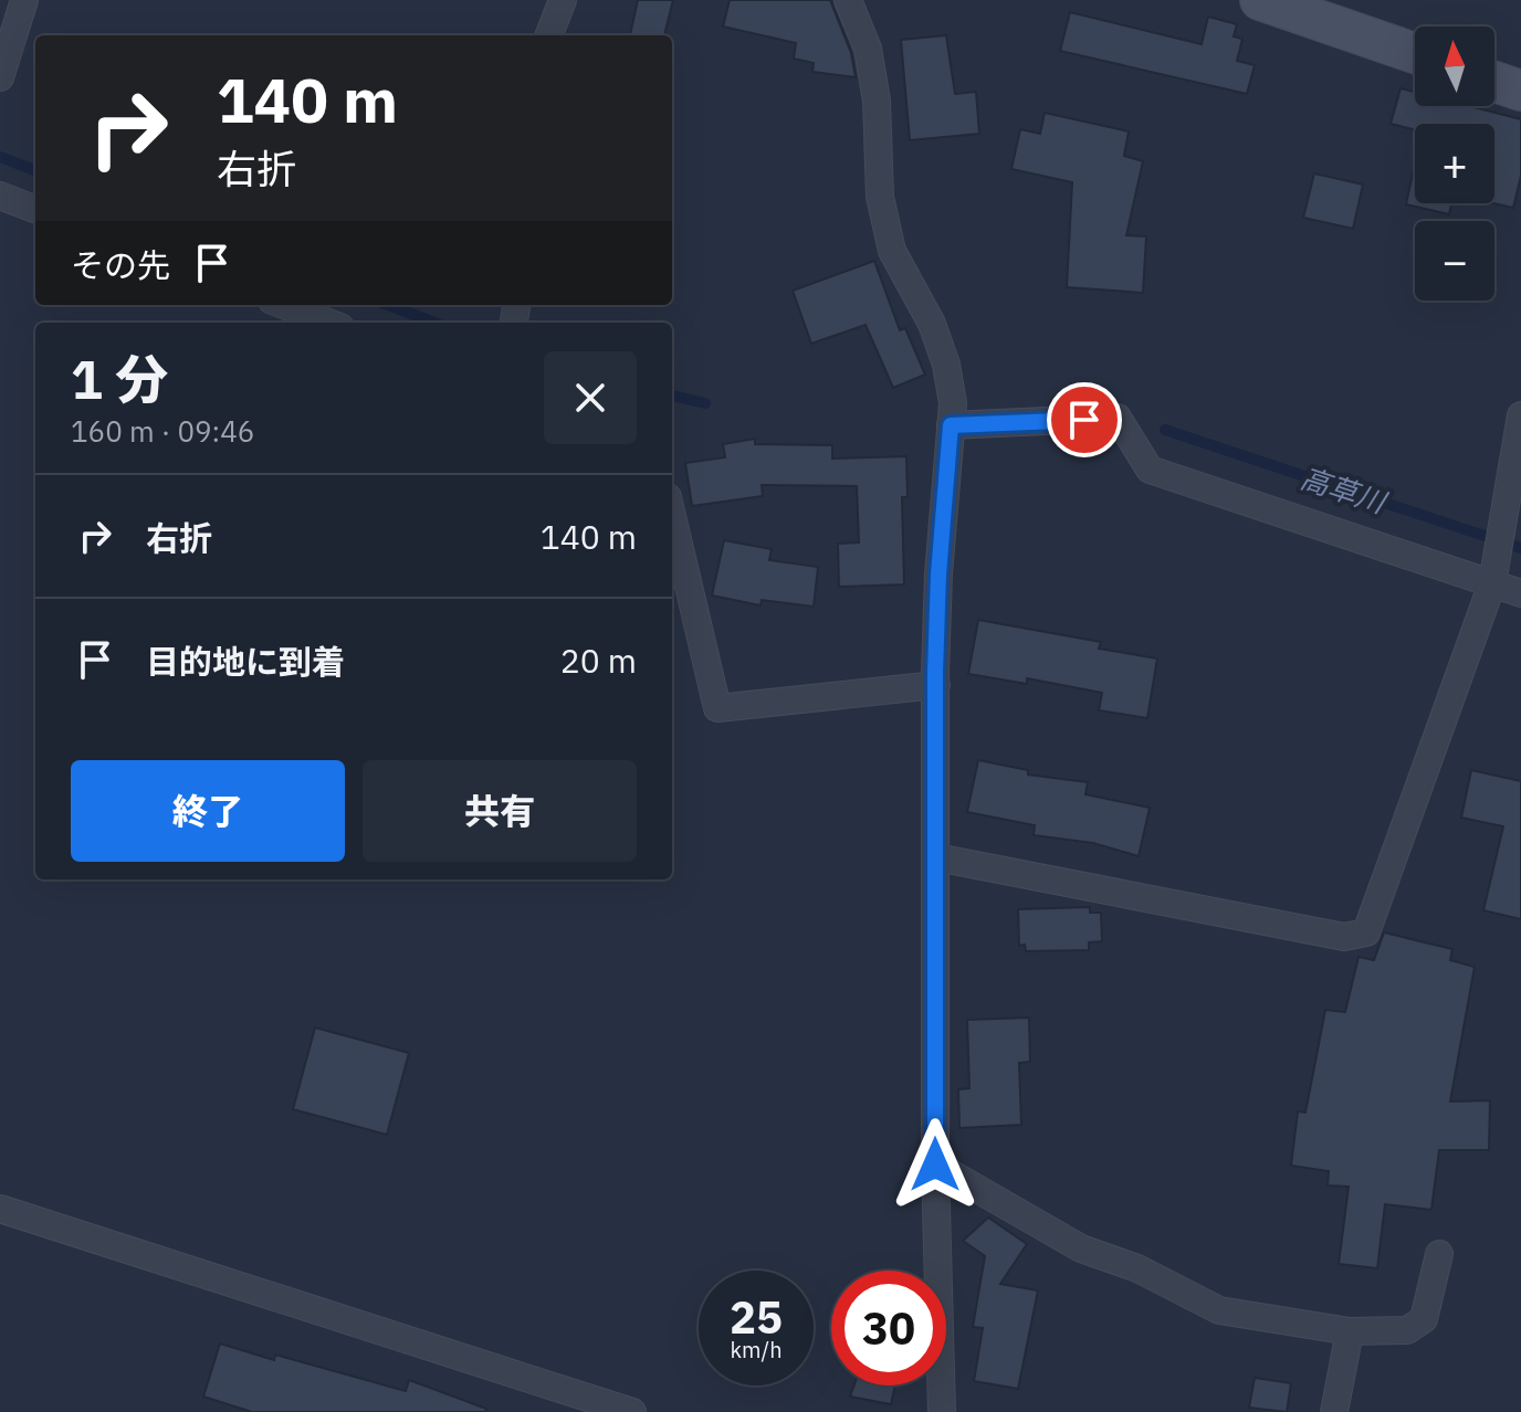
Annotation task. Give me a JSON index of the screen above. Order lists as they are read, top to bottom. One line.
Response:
{"water":["高草川"],"north":"top","page":{"map_buttons":["+","−"],"turn":["140 m","右折"],"then":"その先","heading":["1 分","160 m · 09:46"],"list":[{"name":"右折","value":"140 m"},{"name":"目的地に到着","value":"20 m"}],"buttons":["終了","共有"],"speed":"25 km/h","limit":"30"}}
